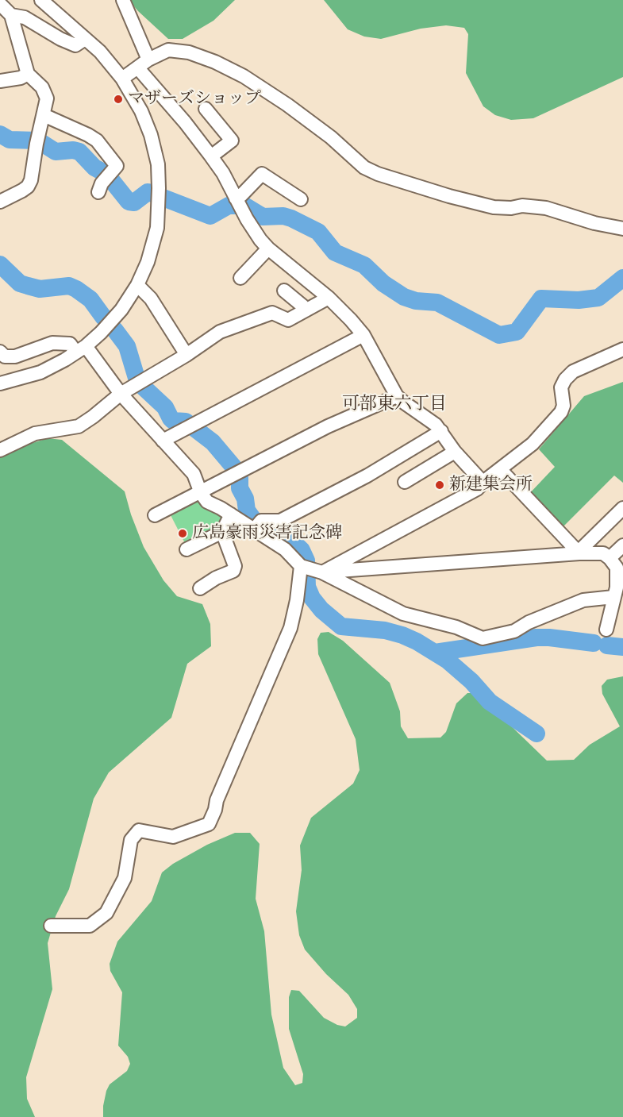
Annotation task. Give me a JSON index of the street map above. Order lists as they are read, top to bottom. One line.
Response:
{"districts":["可部東六丁目"],"places":["マザーズショップ","新建集会所","広島豪雨災害記念碑"]}
